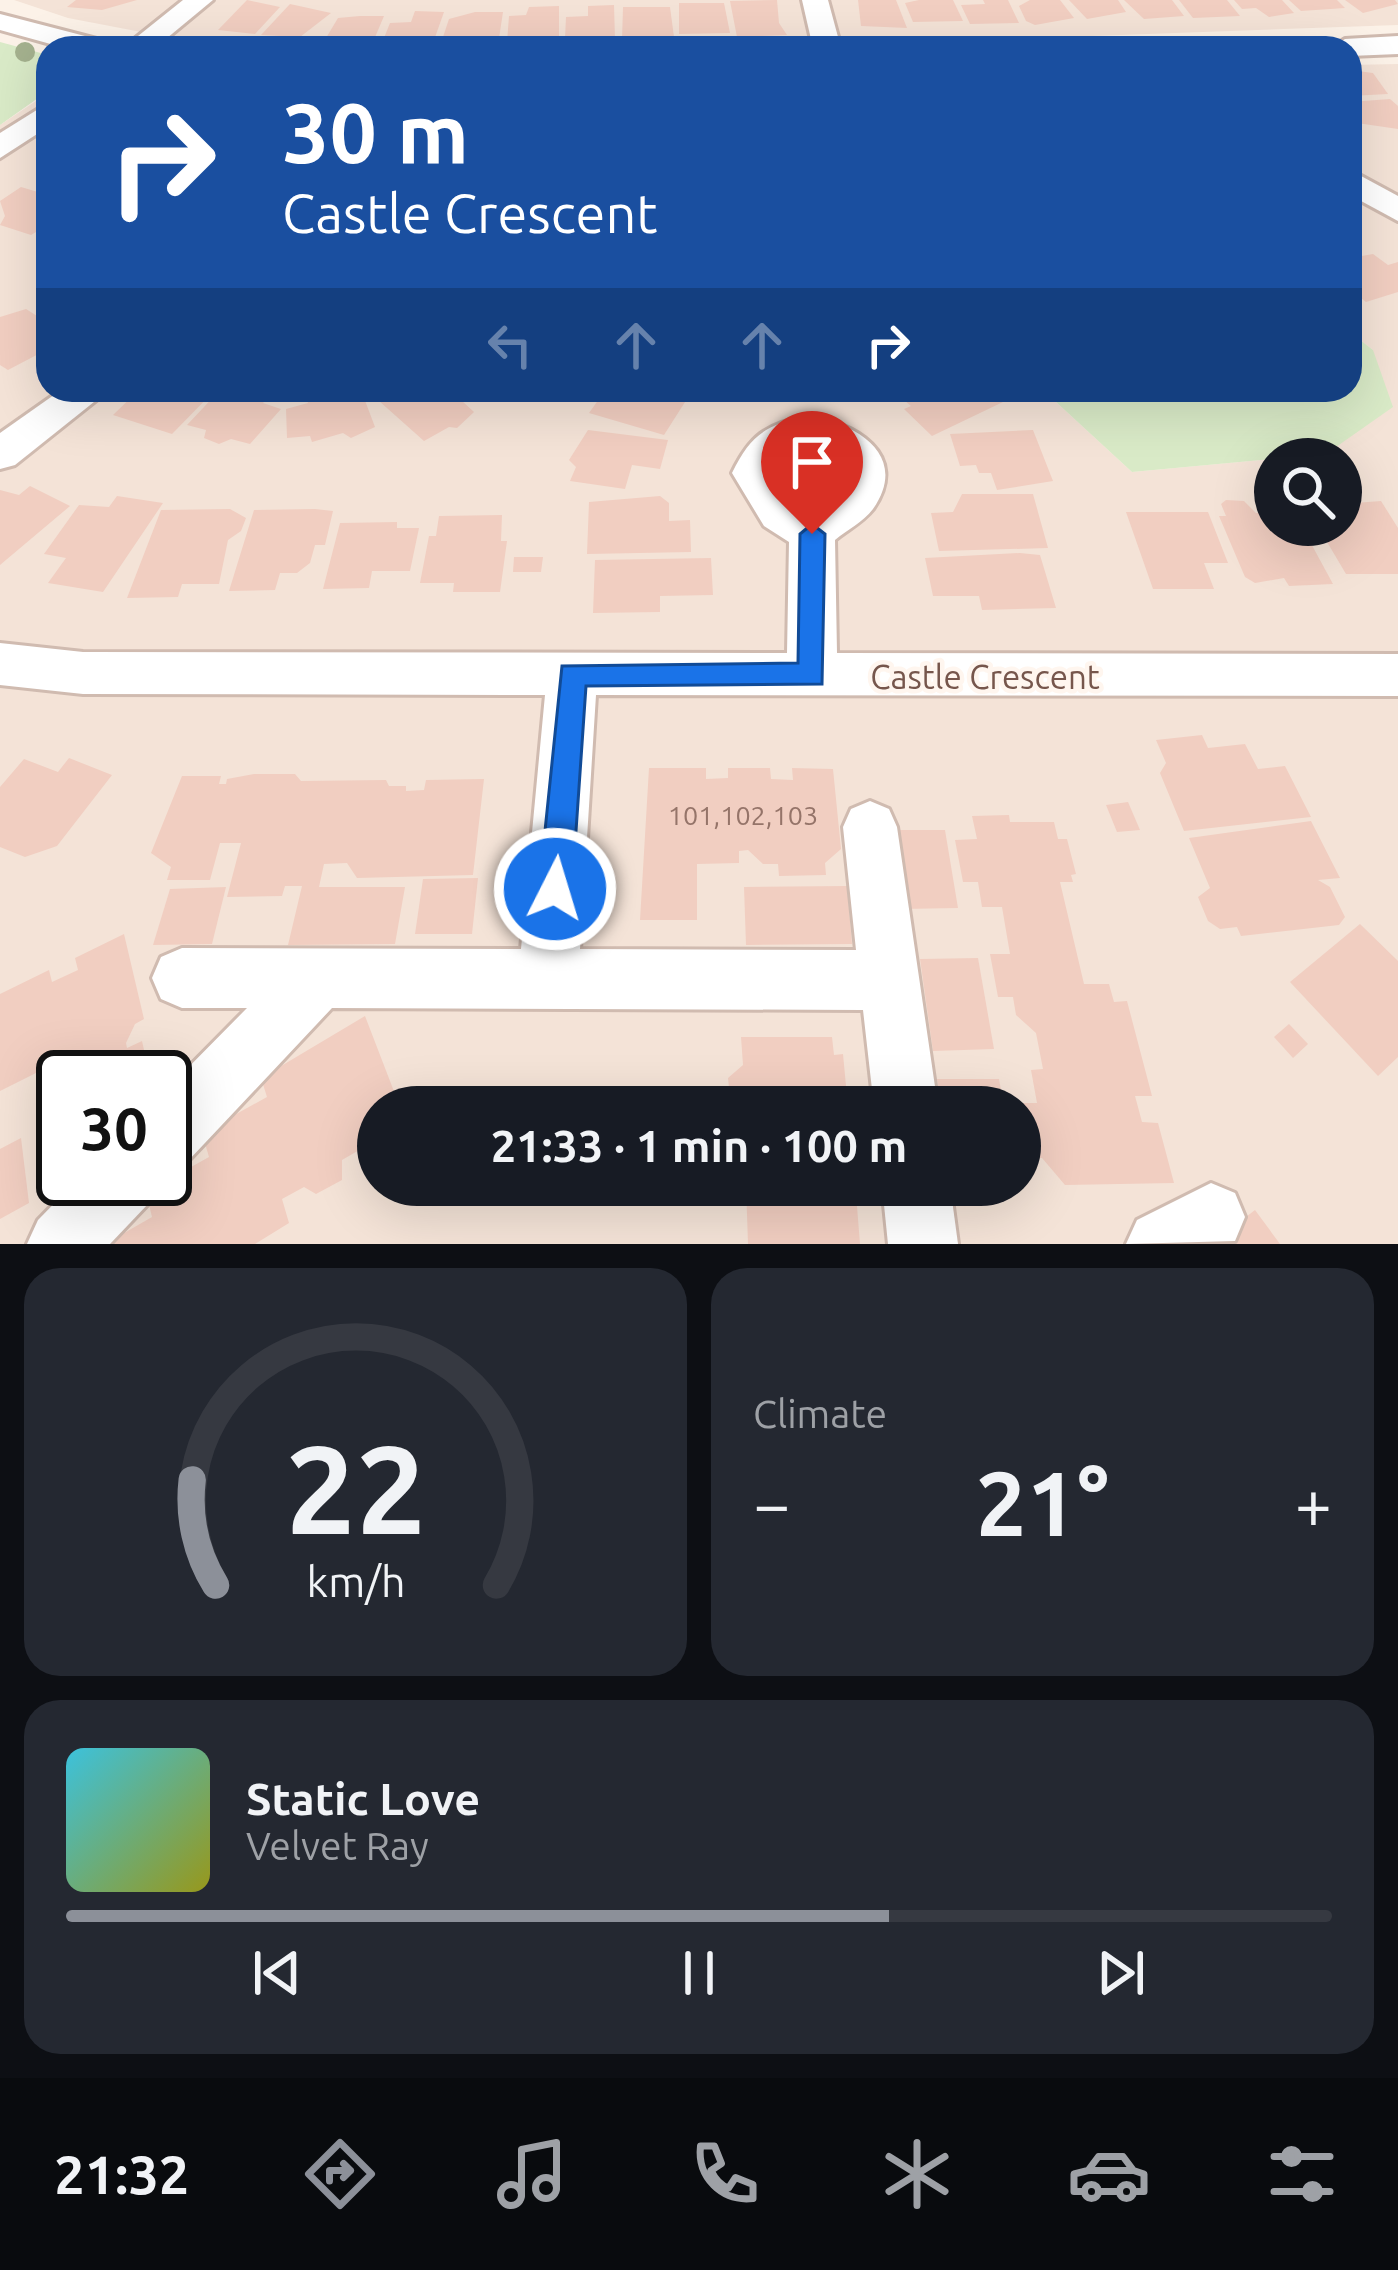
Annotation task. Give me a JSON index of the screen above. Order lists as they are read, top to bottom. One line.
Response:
{"streets":{"street":["Castle Crescent"]},"house_numbers":["101,102,103"],"page":{"turn":["30 m","Castle Crescent"],"limit":"30","trip":"21:33 · 1 min · 100 m","tile":"Climate","heat":["−","21°","+"],"song":["Static Love","Velvet Ray"],"tabs":"21:32","gauge":["22","km/h"]}}
